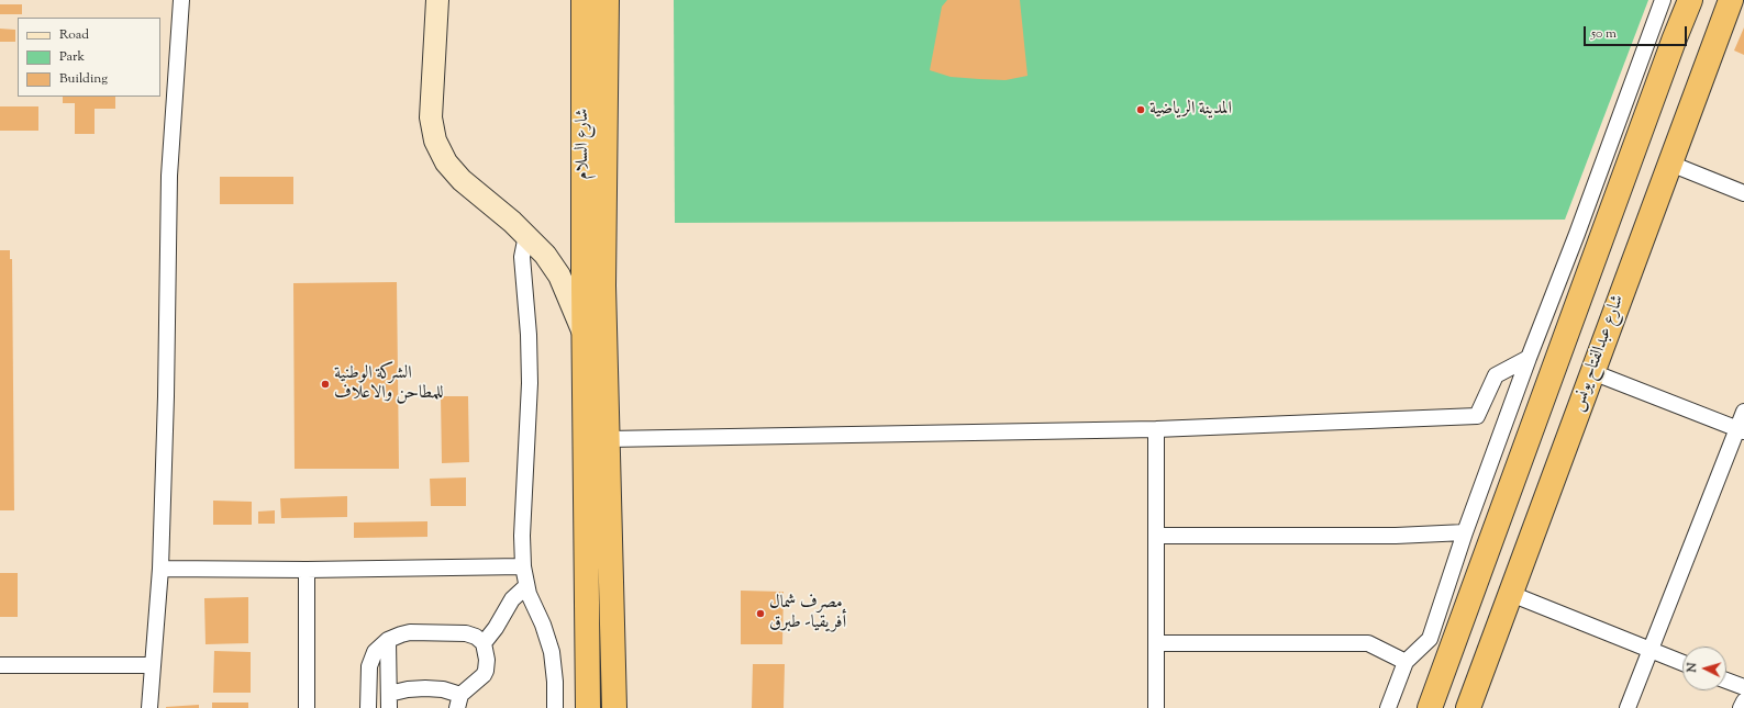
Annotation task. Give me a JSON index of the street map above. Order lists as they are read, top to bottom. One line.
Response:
{"streets":{"highway":["شارع السلام","شارع عبدالفتاح يونس"]},"places":["المدينة الرياضية","الشركة الوطنية للمطاحن والاعلاف","مصرف شمال أفريقيا- طبرق"],"legend":["Road","Park","Building"],"scale_bar":"50 m","north":"left"}
